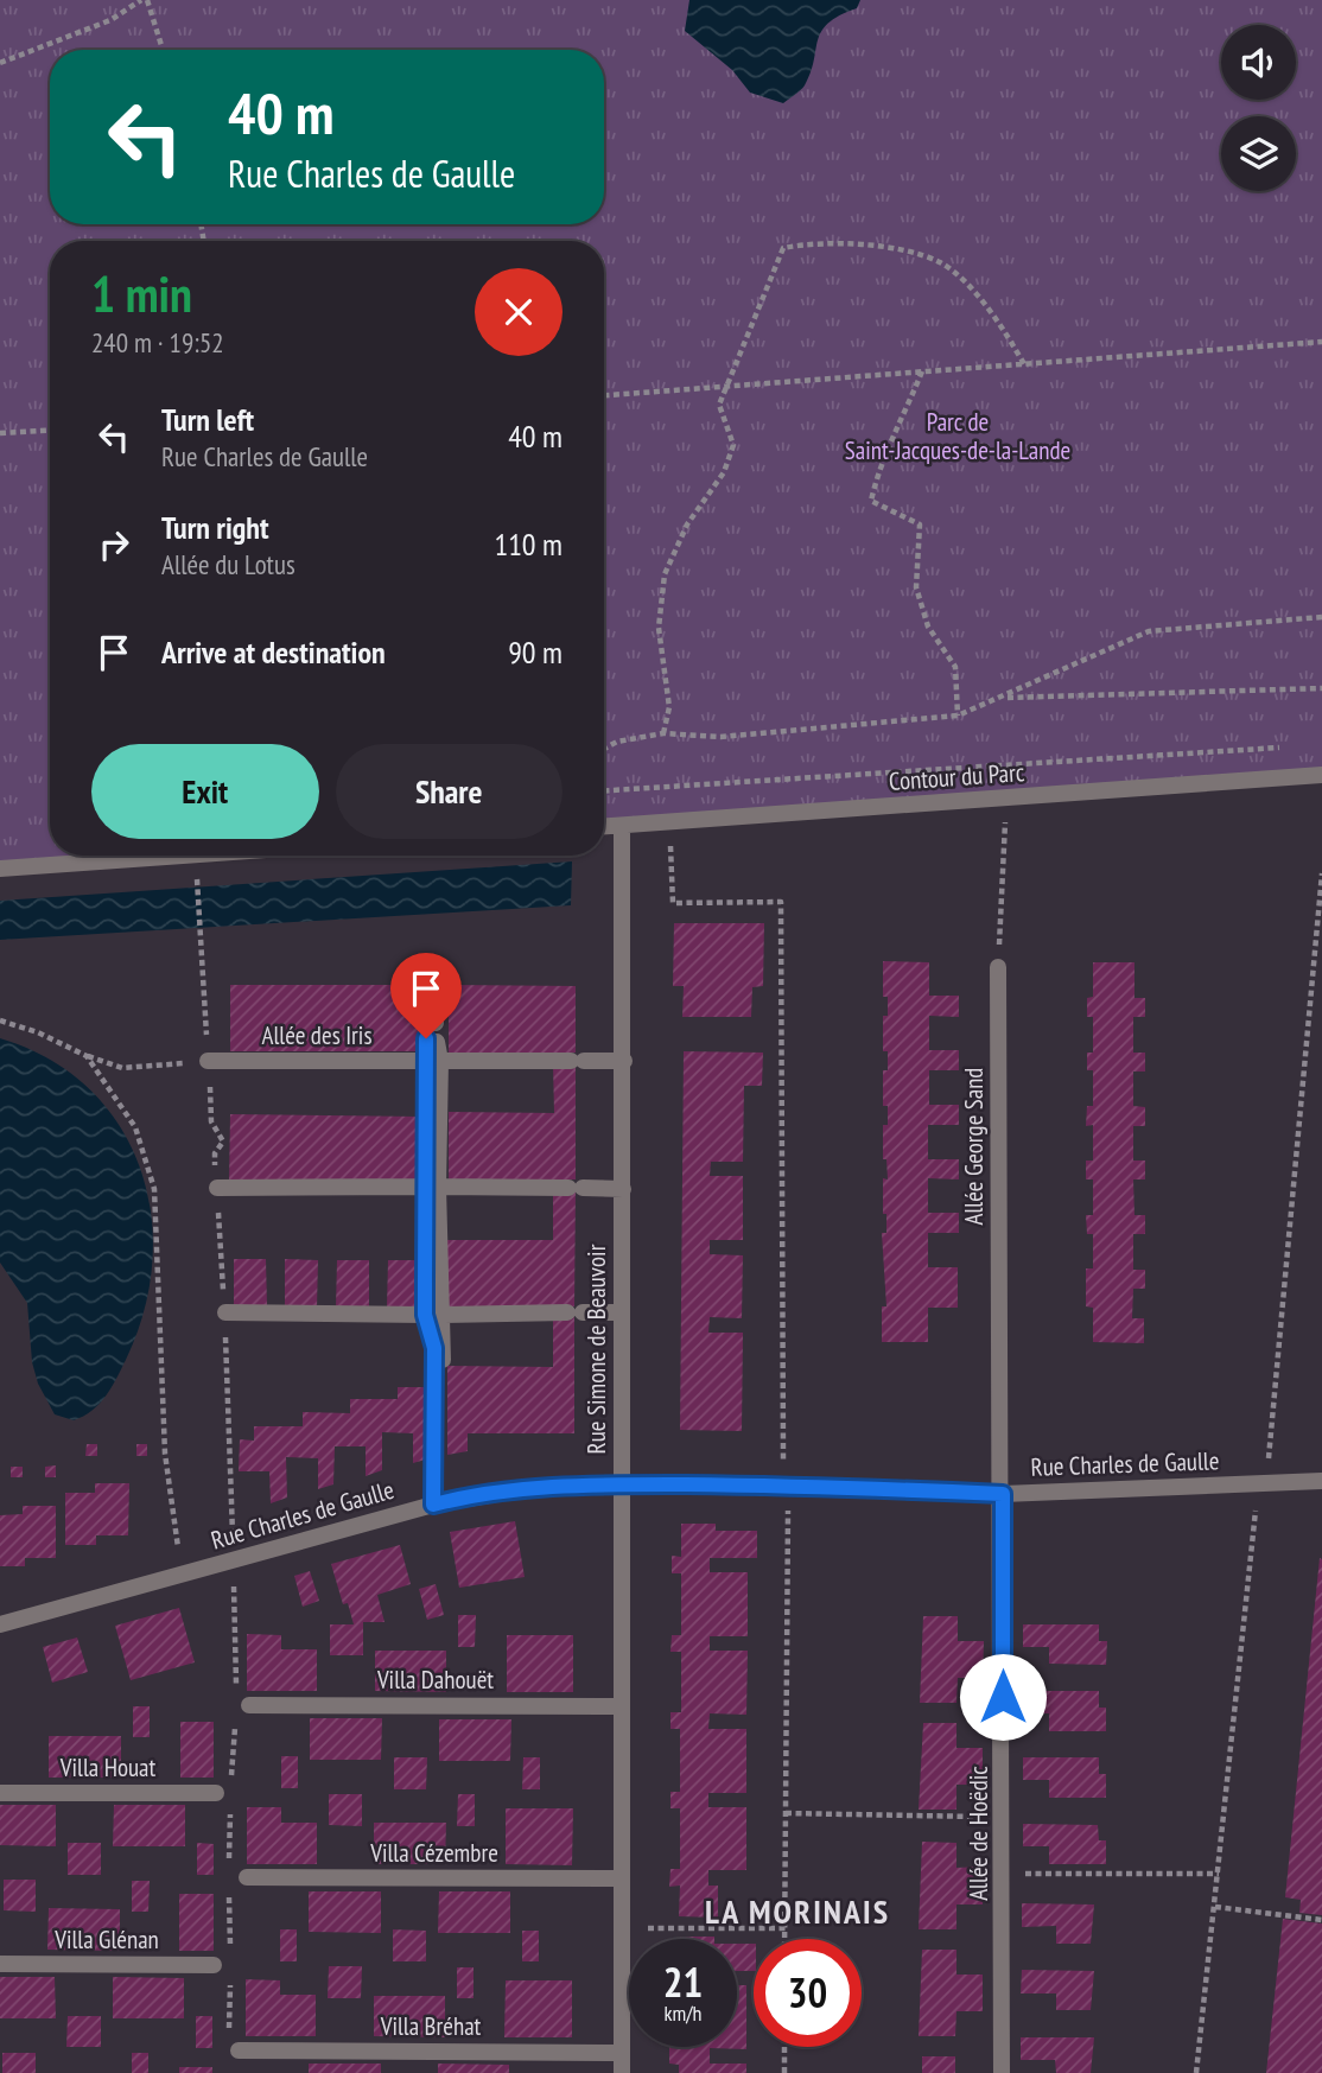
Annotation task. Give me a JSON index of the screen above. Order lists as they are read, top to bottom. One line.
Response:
{"streets":{"street":["Contour du Parc","Allée des Iris","Allée George Sand","Rue Simone de Beauvoir","Rue Charles de Gaulle","Villa Dahouët","Villa Houat","Allée de Hoëdic","Villa Cézembre","Villa Glénan","Villa Bréhat"]},"crossings":[["Contour du Parc","Rue Simone de Beauvoir"],["Allée des Iris","Rue Simone de Beauvoir"],["Allée George Sand","Rue Charles de Gaulle"],["Allée George Sand","Allée de Hoëdic"],["Rue Simone de Beauvoir","Rue Charles de Gaulle"],["Rue Simone de Beauvoir","Villa Dahouët"],["Rue Simone de Beauvoir","Villa Cézembre"],["Rue Simone de Beauvoir","Villa Bréhat"],["Rue Charles de Gaulle","Allée de Hoëdic"]],"districts":["LA MORINAIS"],"parks":["Parc de Saint-Jacques-de-la-Lande"],"page":{"turn":["40 m","Rue Charles de Gaulle"],"heading":["1 min","240 m · 19:52"],"list":[{"name":"Turn left","note":"Rue Charles de Gaulle","value":"40 m"},{"name":"Turn right","note":"Allée du Lotus","value":"110 m"},{"name":"Arrive at destination","value":"90 m"}],"buttons":["Exit","Share"],"speed":"21 km/h","limit":"30"}}
